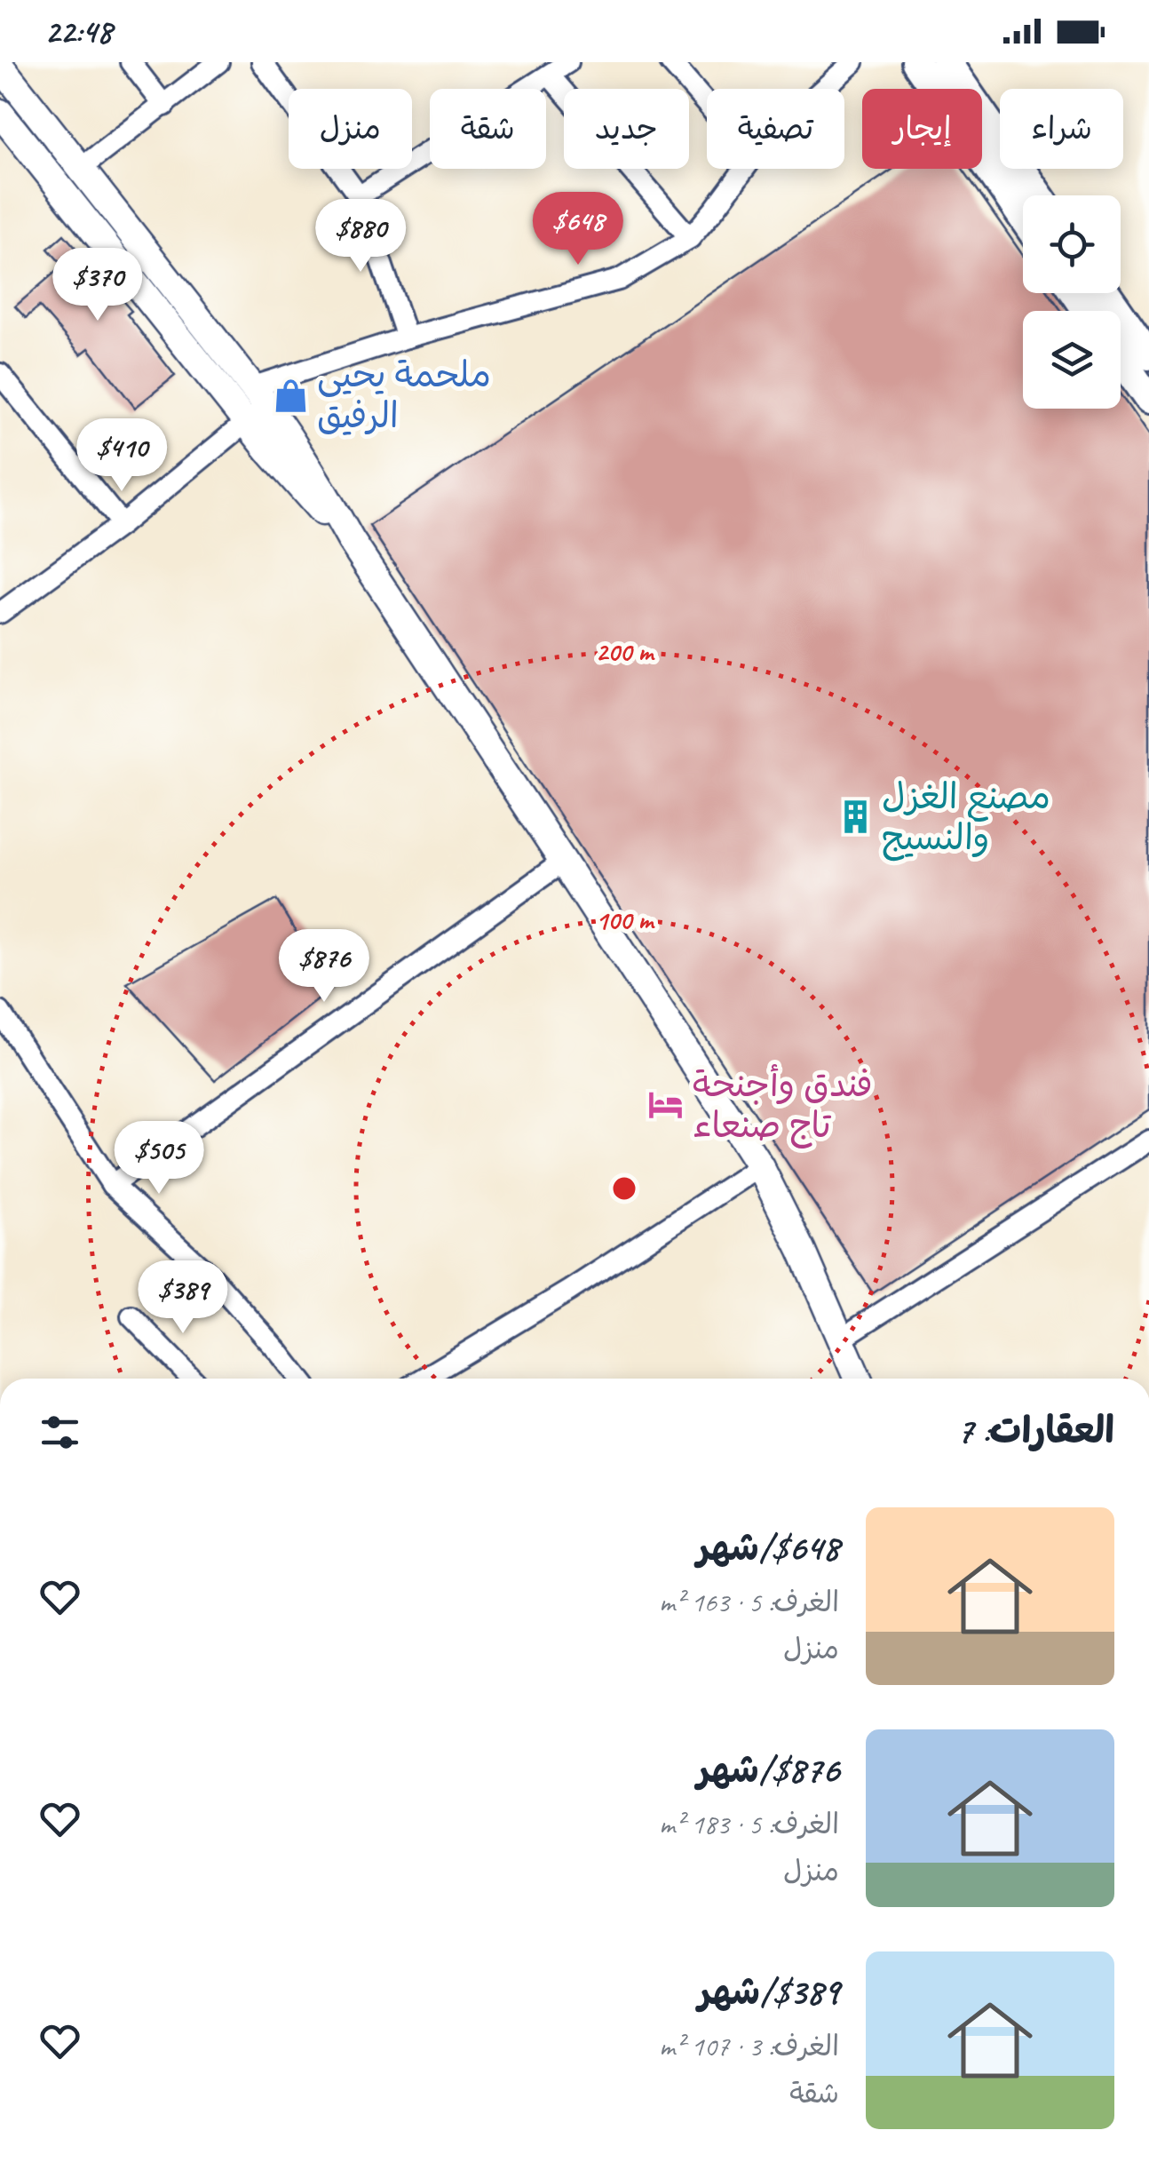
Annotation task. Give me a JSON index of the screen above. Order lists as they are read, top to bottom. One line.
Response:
{"places":{"shop":["ملحمة يحيى الرفيق"],"building":["مصنع الغزل والنسيج"],"hotel":["فندق وأجنحة تاج صنعاء"]},"page":{"status":"22:48","chip":["شراء","إيجار","تصفية","جديد","شقة","منزل"],"price":["$648","$880","$370","$410","$876","$505","$389"],"heading":"العقارات: 7","list":[{"name":"$648/شهر","note":"الغرف: 5 · 163 m² · منزل"},{"name":"$876/شهر","note":"الغرف: 5 · 183 m² · منزل"},{"name":"$389/شهر","note":"الغرف: 3 · 107 m² · شقة"}]},"rings":["200 m","100 m"]}
